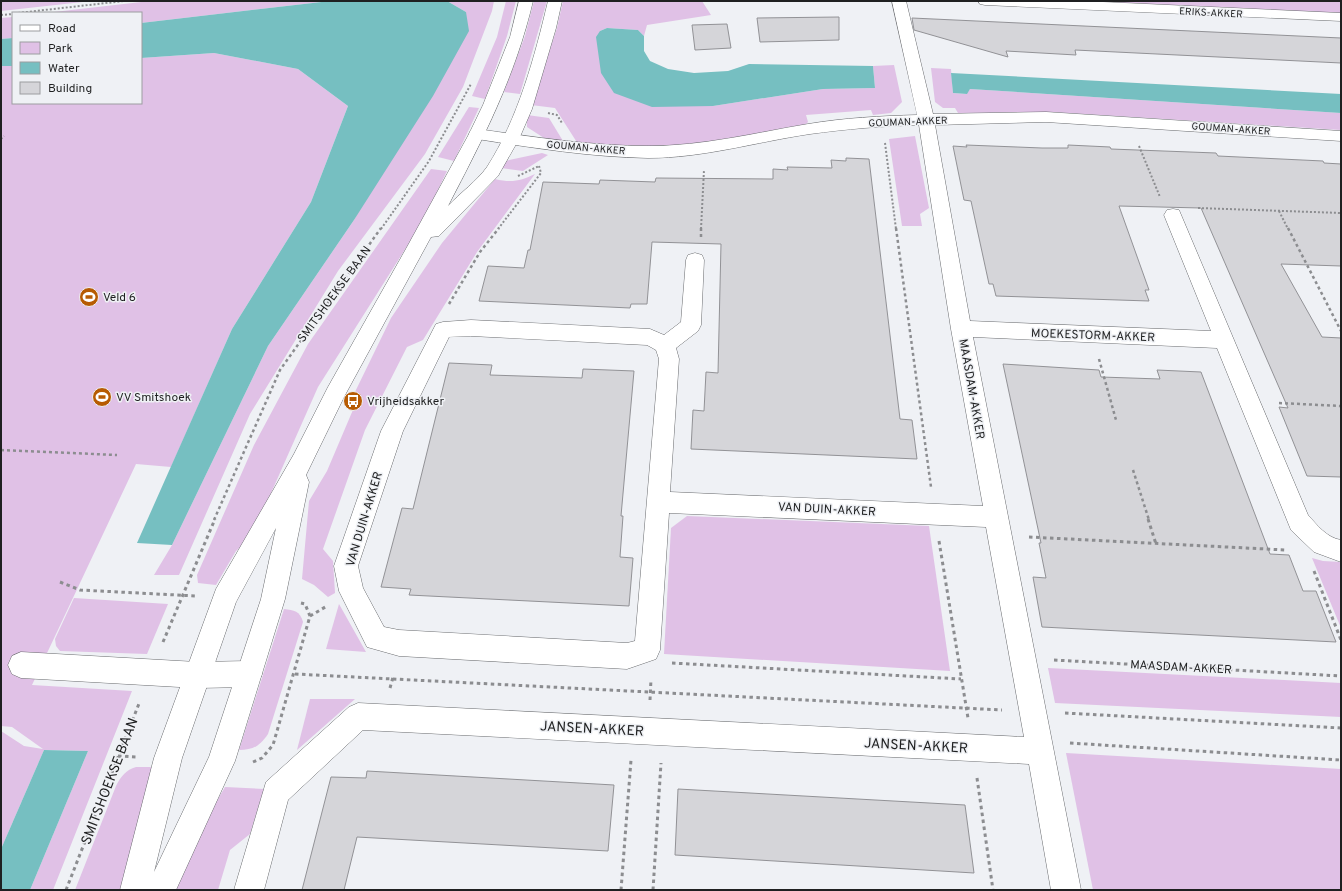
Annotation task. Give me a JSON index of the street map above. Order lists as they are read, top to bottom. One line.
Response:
{"streets":{"street":["ERIKS-AKKER","GOUMAN-AKKER","MOEKESTORM-AKKER","MAASDAM-AKKER","VAN DUIN-AKKER","JANSEN-AKKER"],"path":["SMITSHOEKSE BAAN"]},"crossings":[["GOUMAN-AKKER","MAASDAM-AKKER"],["MOEKESTORM-AKKER","MAASDAM-AKKER"],["MAASDAM-AKKER","VAN DUIN-AKKER"],["MAASDAM-AKKER","JANSEN-AKKER"]],"places":{"sports":["Veld 6","VV Smitshoek"],"bus stop":["Vrijheidsakker"]},"legend":["Road","Park","Water","Building"]}
